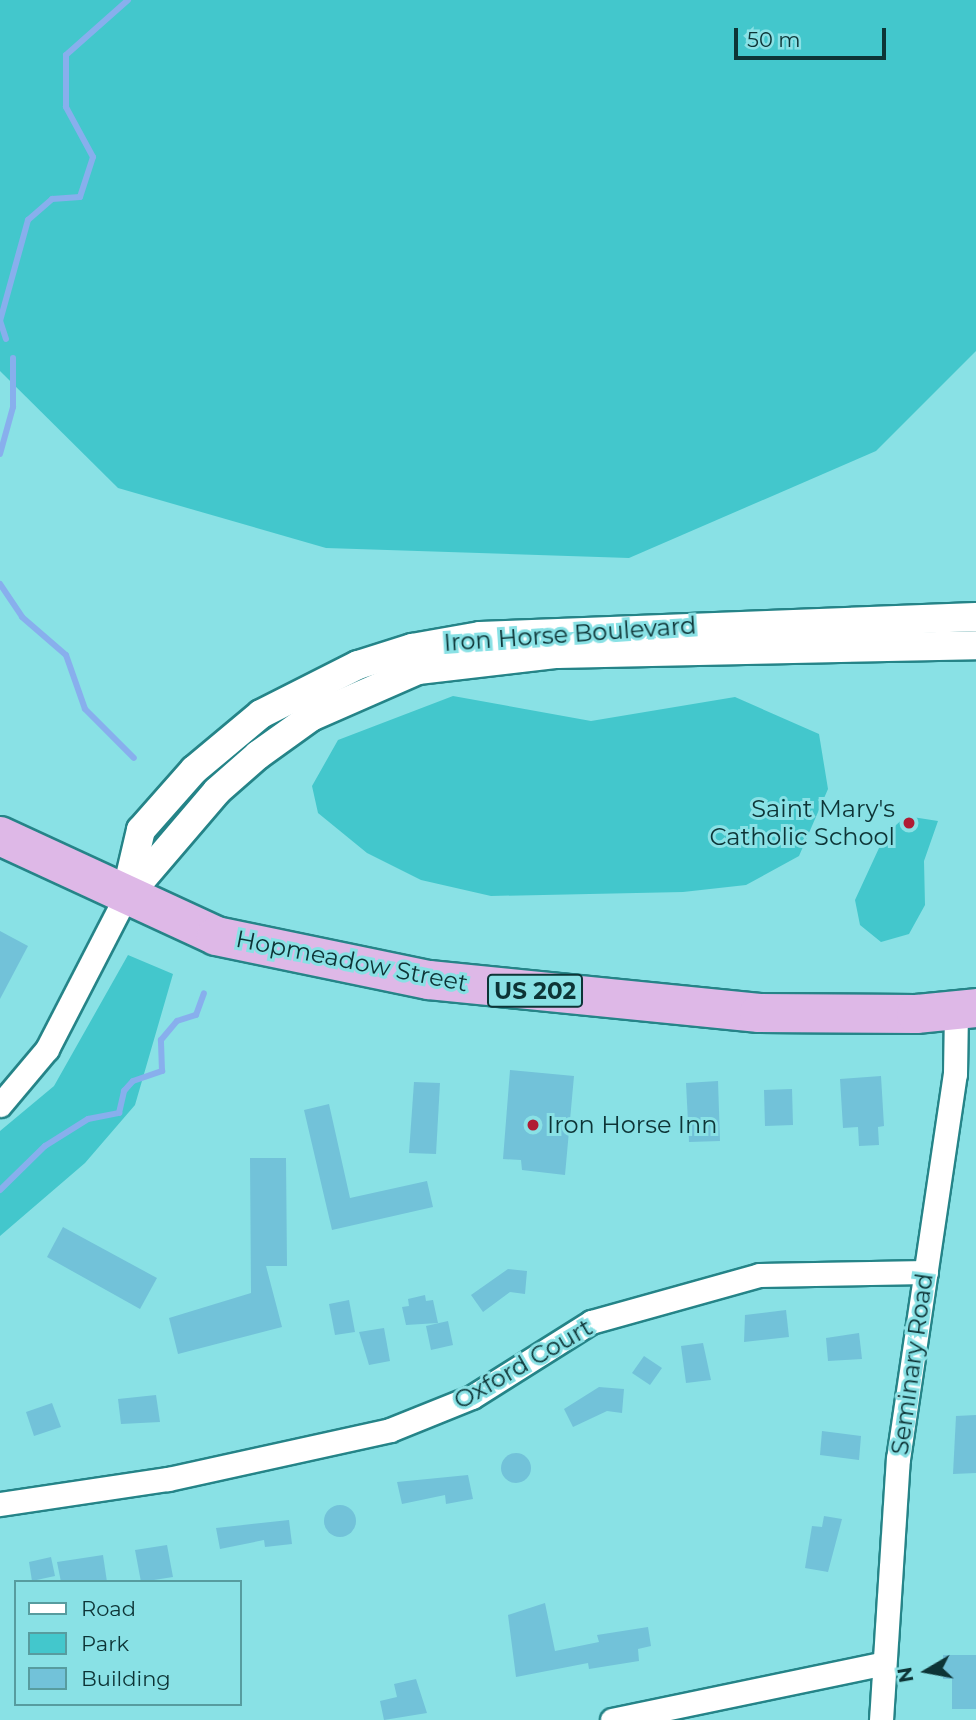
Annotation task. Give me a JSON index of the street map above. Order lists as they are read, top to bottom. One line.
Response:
{"streets":{"highway":["Hopmeadow Street","US 202"],"street":["Iron Horse Boulevard","Oxford Court","Seminary Road"]},"crossings":[["Iron Horse Boulevard","Hopmeadow Street"],["Hopmeadow Street","Seminary Road"],["Oxford Court","Seminary Road"]],"places":["Saint Mary's Catholic School","Iron Horse Inn"],"legend":["Road","Park","Building"],"scale_bar":"50 m","north":"left"}
